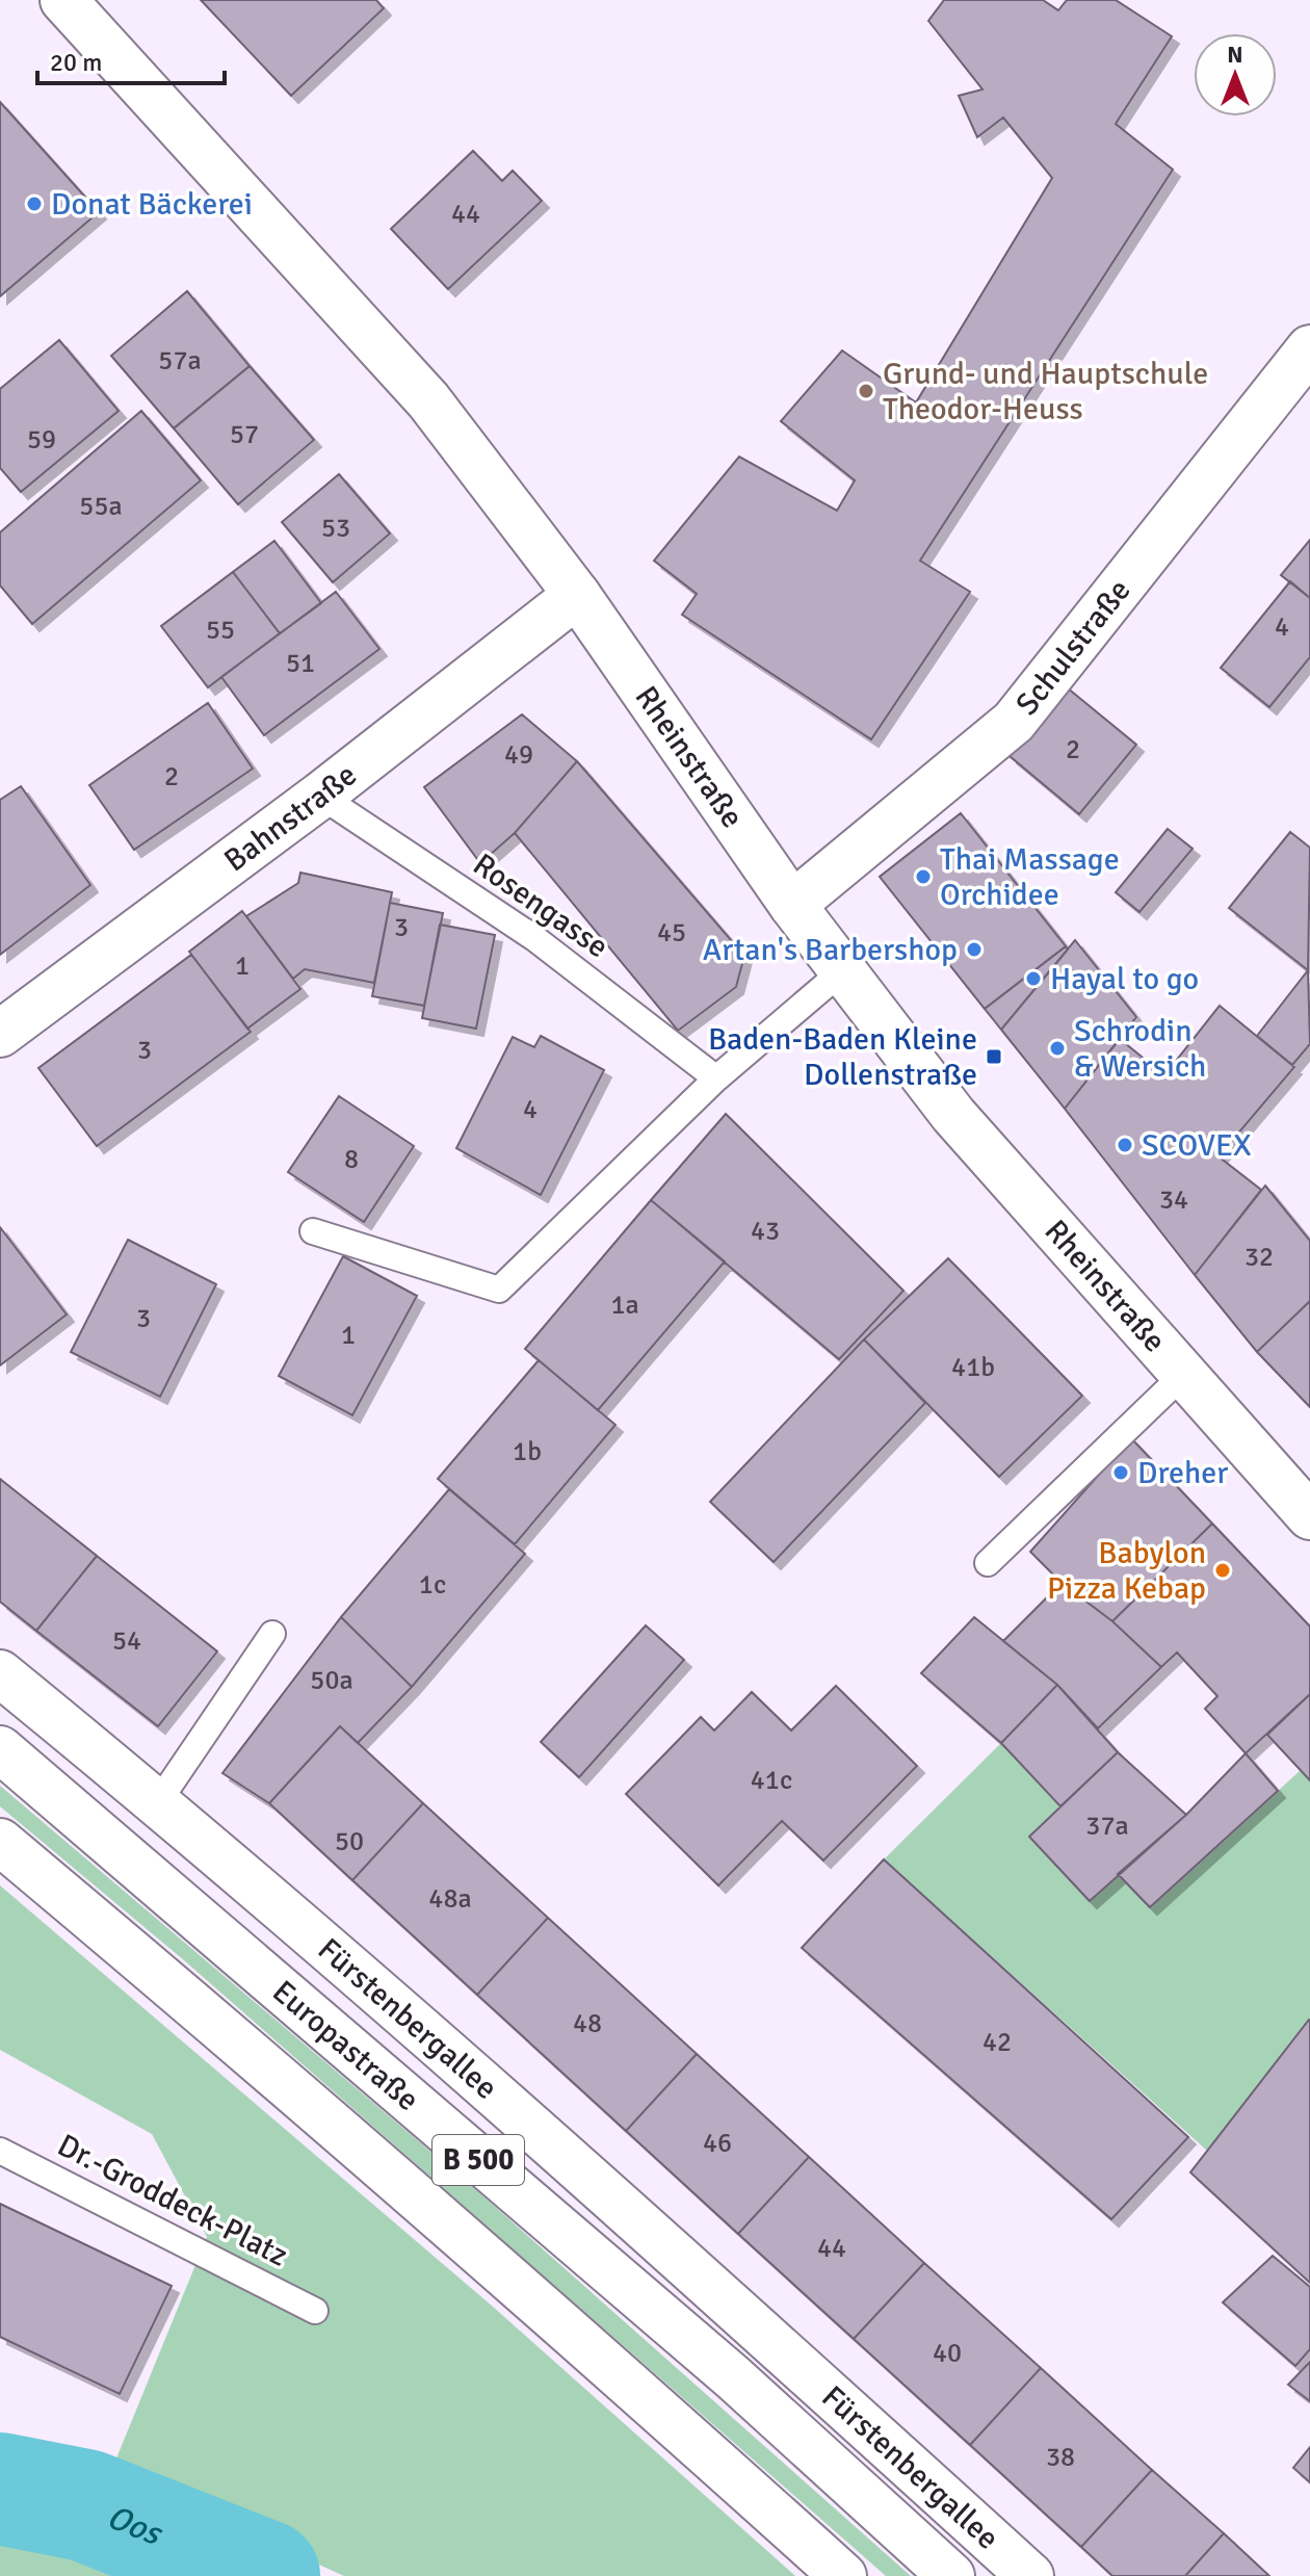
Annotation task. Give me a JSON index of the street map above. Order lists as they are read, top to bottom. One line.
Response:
{"streets":{"street":["Schulstraße","Rheinstraße","Bahnstraße","Fürstenbergallee","Europastraße","B 500"],"lane":["Rosengasse","Dr.-Groddeck-Platz"]},"crossings":[["Schulstraße","Rheinstraße"],["Rheinstraße","Bahnstraße"],["Bahnstraße","Rosengasse"]],"water":["Oos"],"places":{"other":["Donat Bäckerei","Grund- und Hauptschule Theodor-Heuss","Thai Massage Orchidee","Artan's Barbershop","Hayal to go","Schrodin & Wersich","SCOVEX","Dreher","Babylon Pizza Kebap"],"transit":["Baden-Baden Kleine Dollenstraße"]},"house_numbers":["44","57a","57","59","55a","53","4","55","51","2","49","2","3","45","1","3","4","8","34","43","32","1a","3","1","41b","1b","1c","54","50a","41c","37a","50","48a","48","42","46","44","40","38"],"scale_bar":"20 m","north":"top"}
